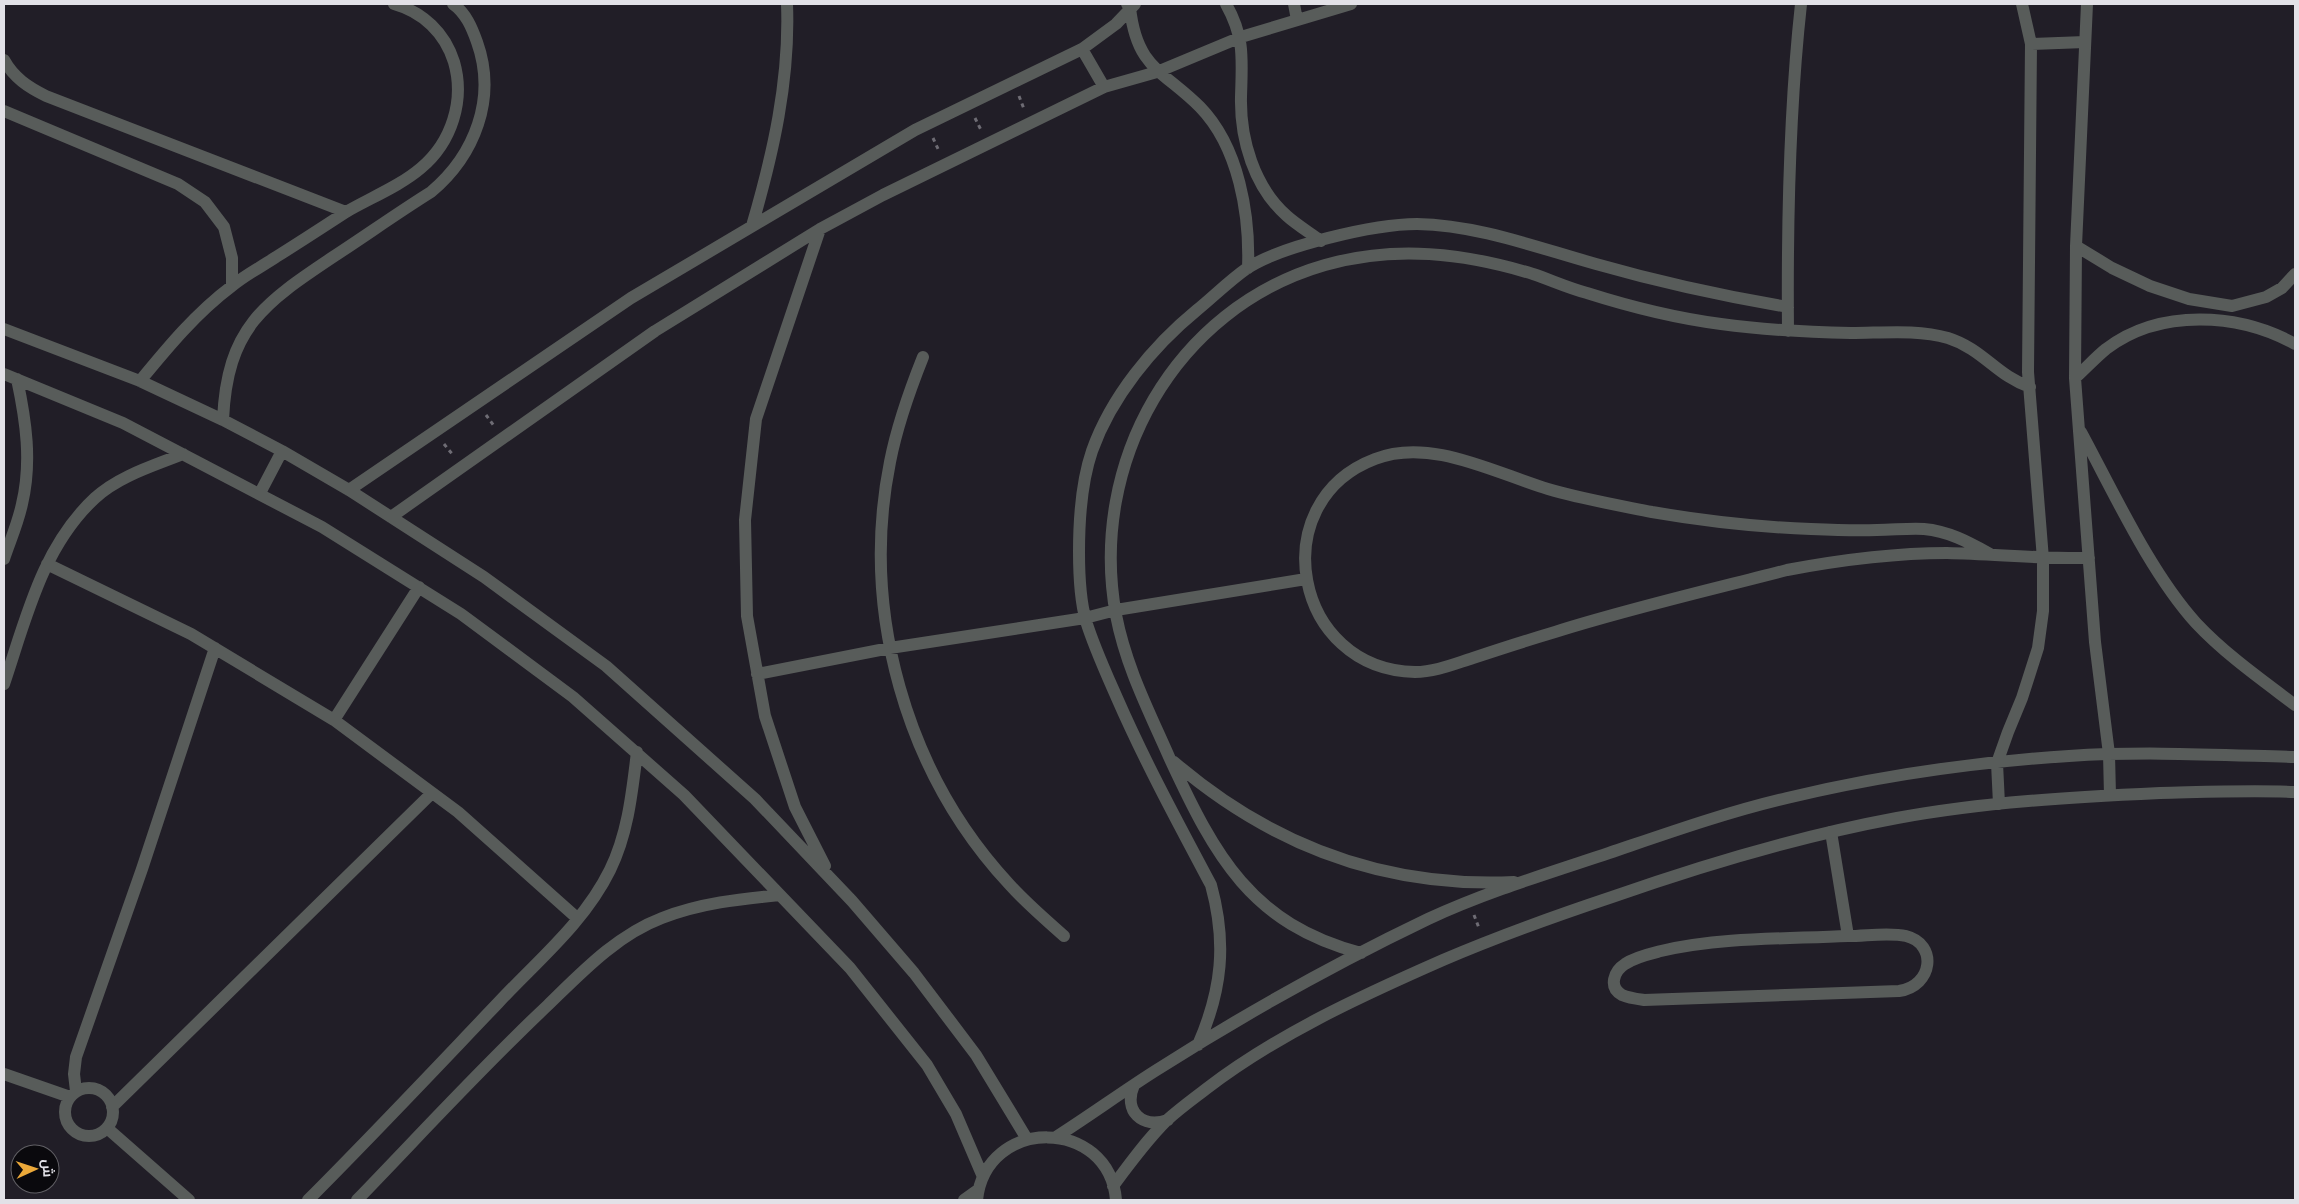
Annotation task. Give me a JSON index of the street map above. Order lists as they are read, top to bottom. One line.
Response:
{"north":"right"}
